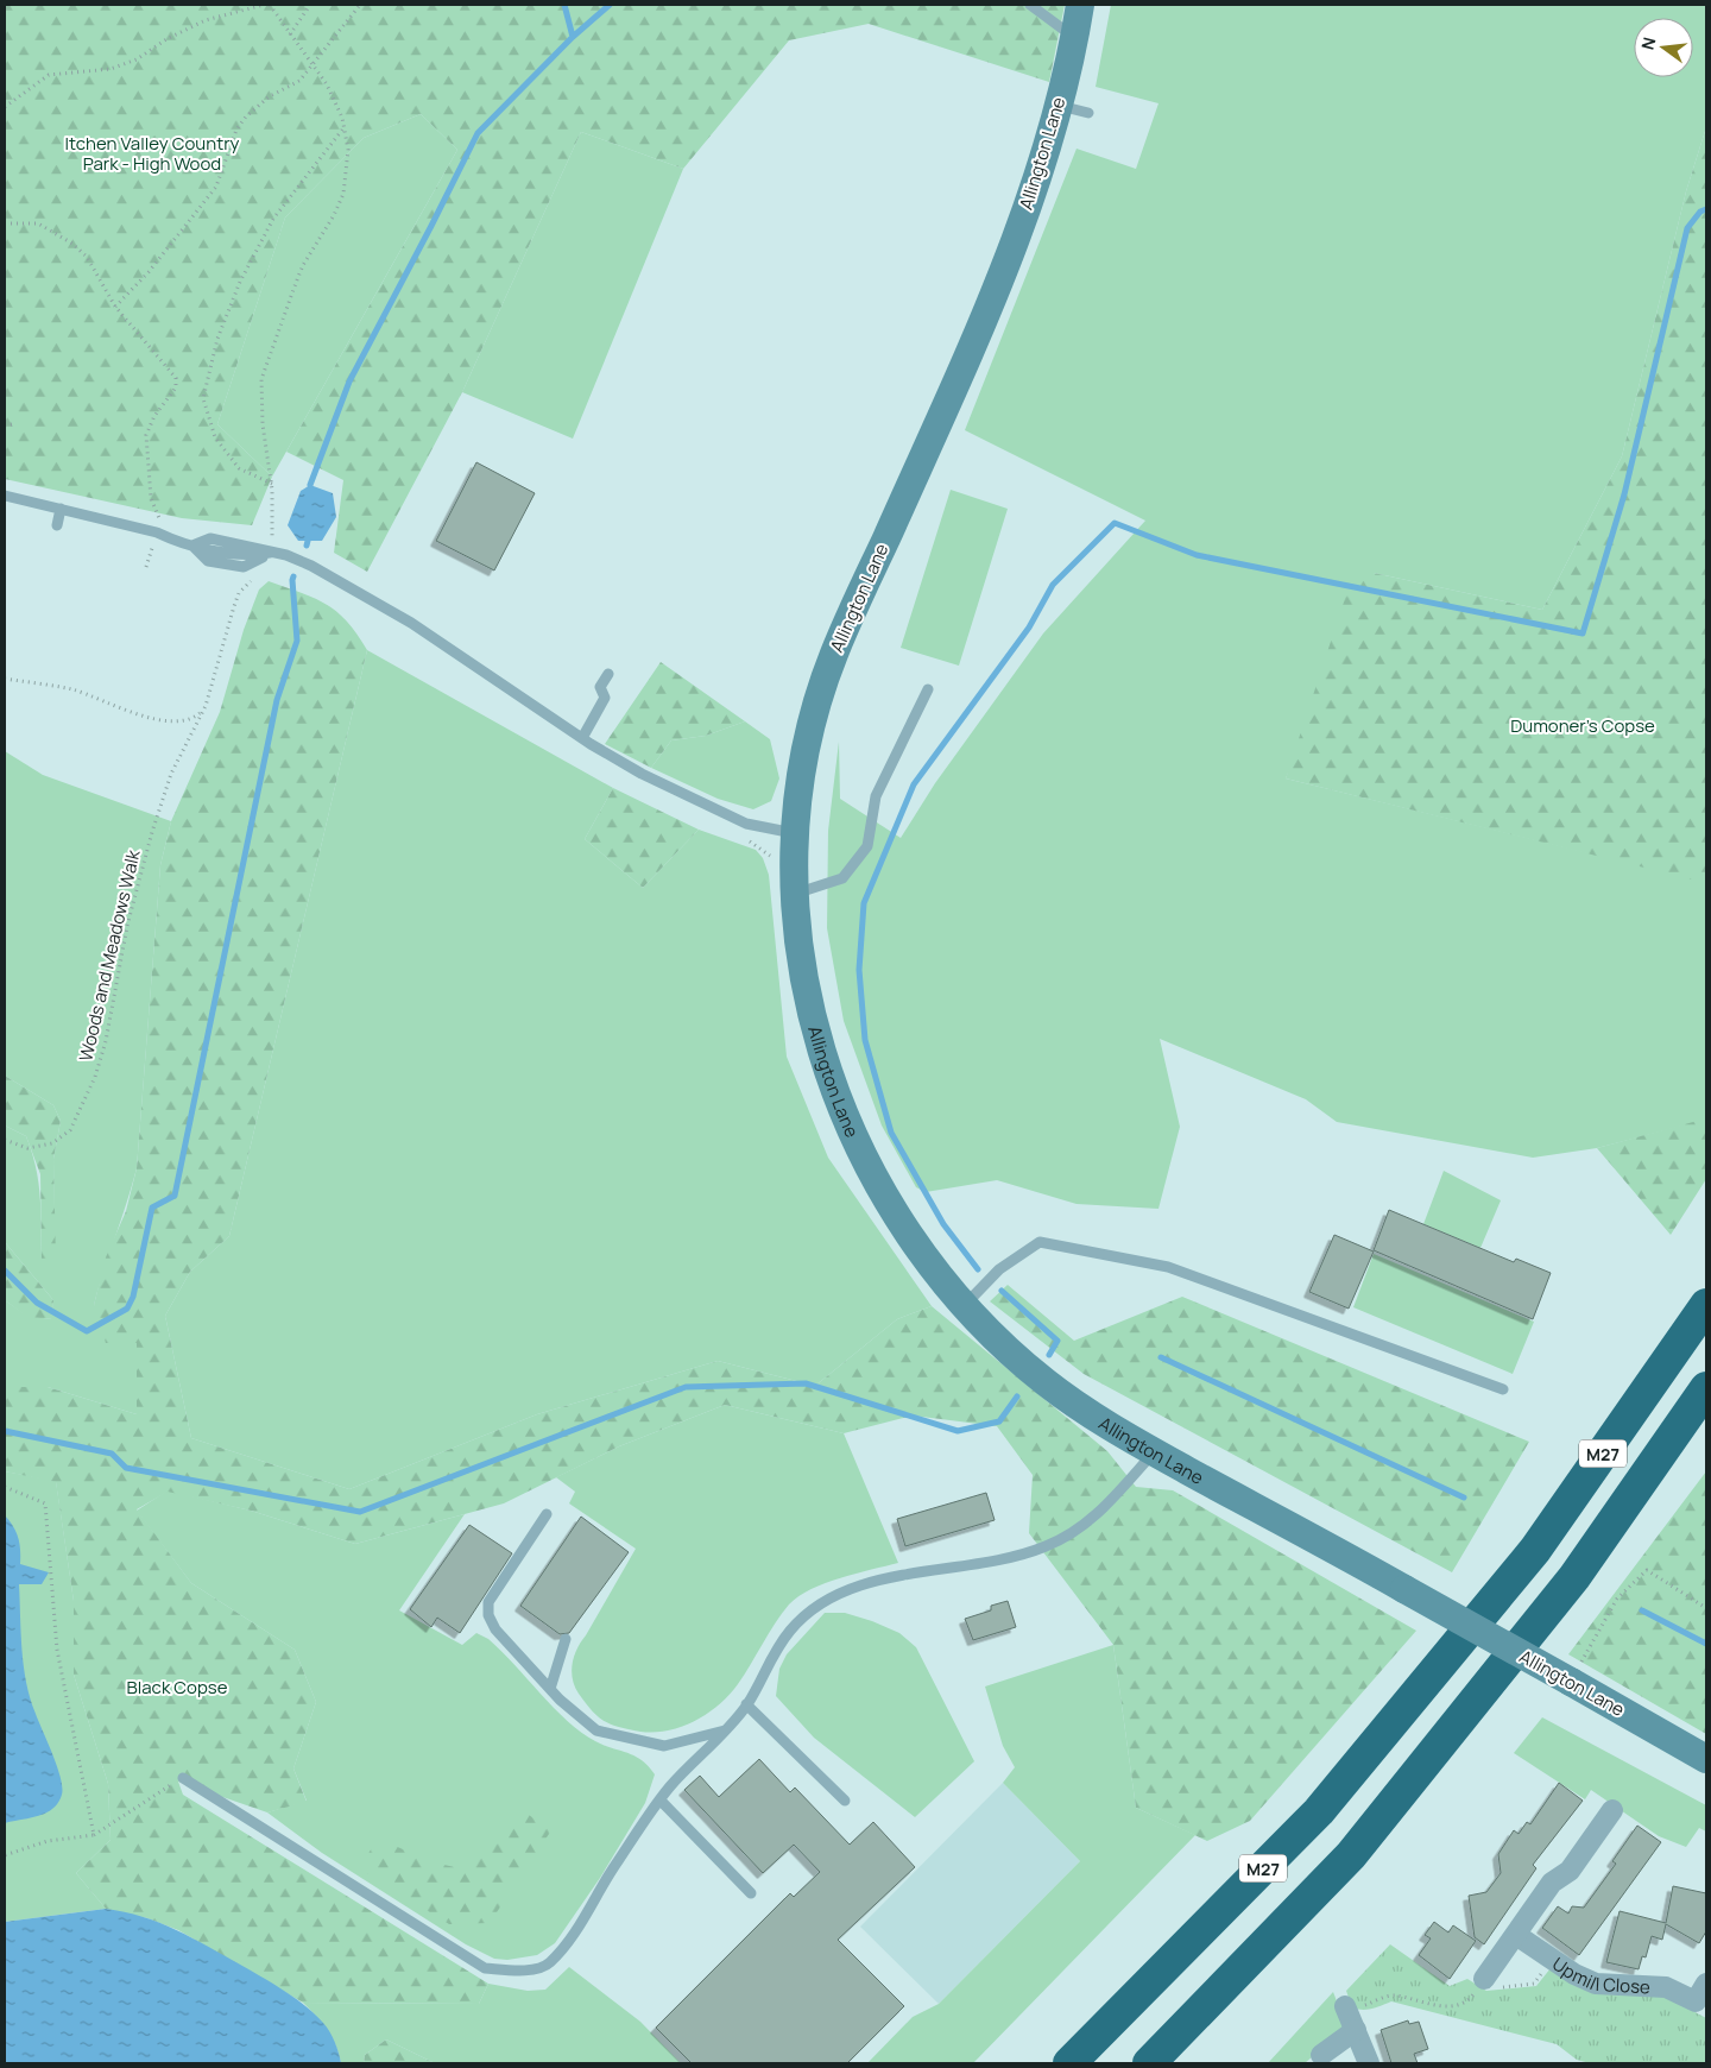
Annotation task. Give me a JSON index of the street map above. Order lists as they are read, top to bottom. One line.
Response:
{"streets":{"highway":["M27"],"street":["Allington Lane","Upmill Close"],"path":["Woods and Meadows Walk"]},"parks":["Itchen Valley Country Park - High Wood","Dumoner's Copse","Black Copse"],"north":"left"}
